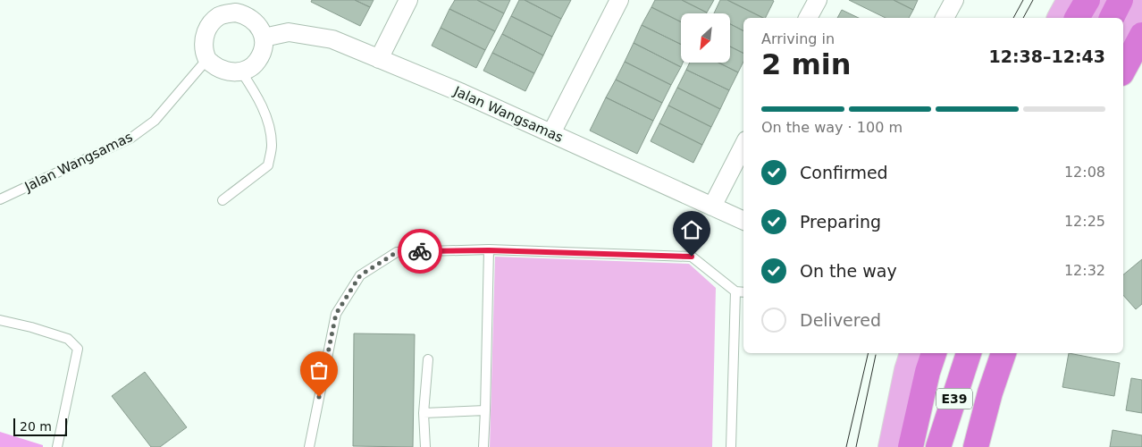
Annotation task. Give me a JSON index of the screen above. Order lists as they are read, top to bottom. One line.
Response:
{"streets":{"highway":["E39"],"street":["Jalan Wangsamas"]},"scale_bar":"20 m","north":"bottom left","page":{"heading":["2 min","Arriving in","12:38–12:43"],"bar":"On the way · 100 m","list":[["Confirmed","12:08"],["Preparing","12:25"],["On the way","12:32"],"Delivered"],"scale":"20 m"}}
